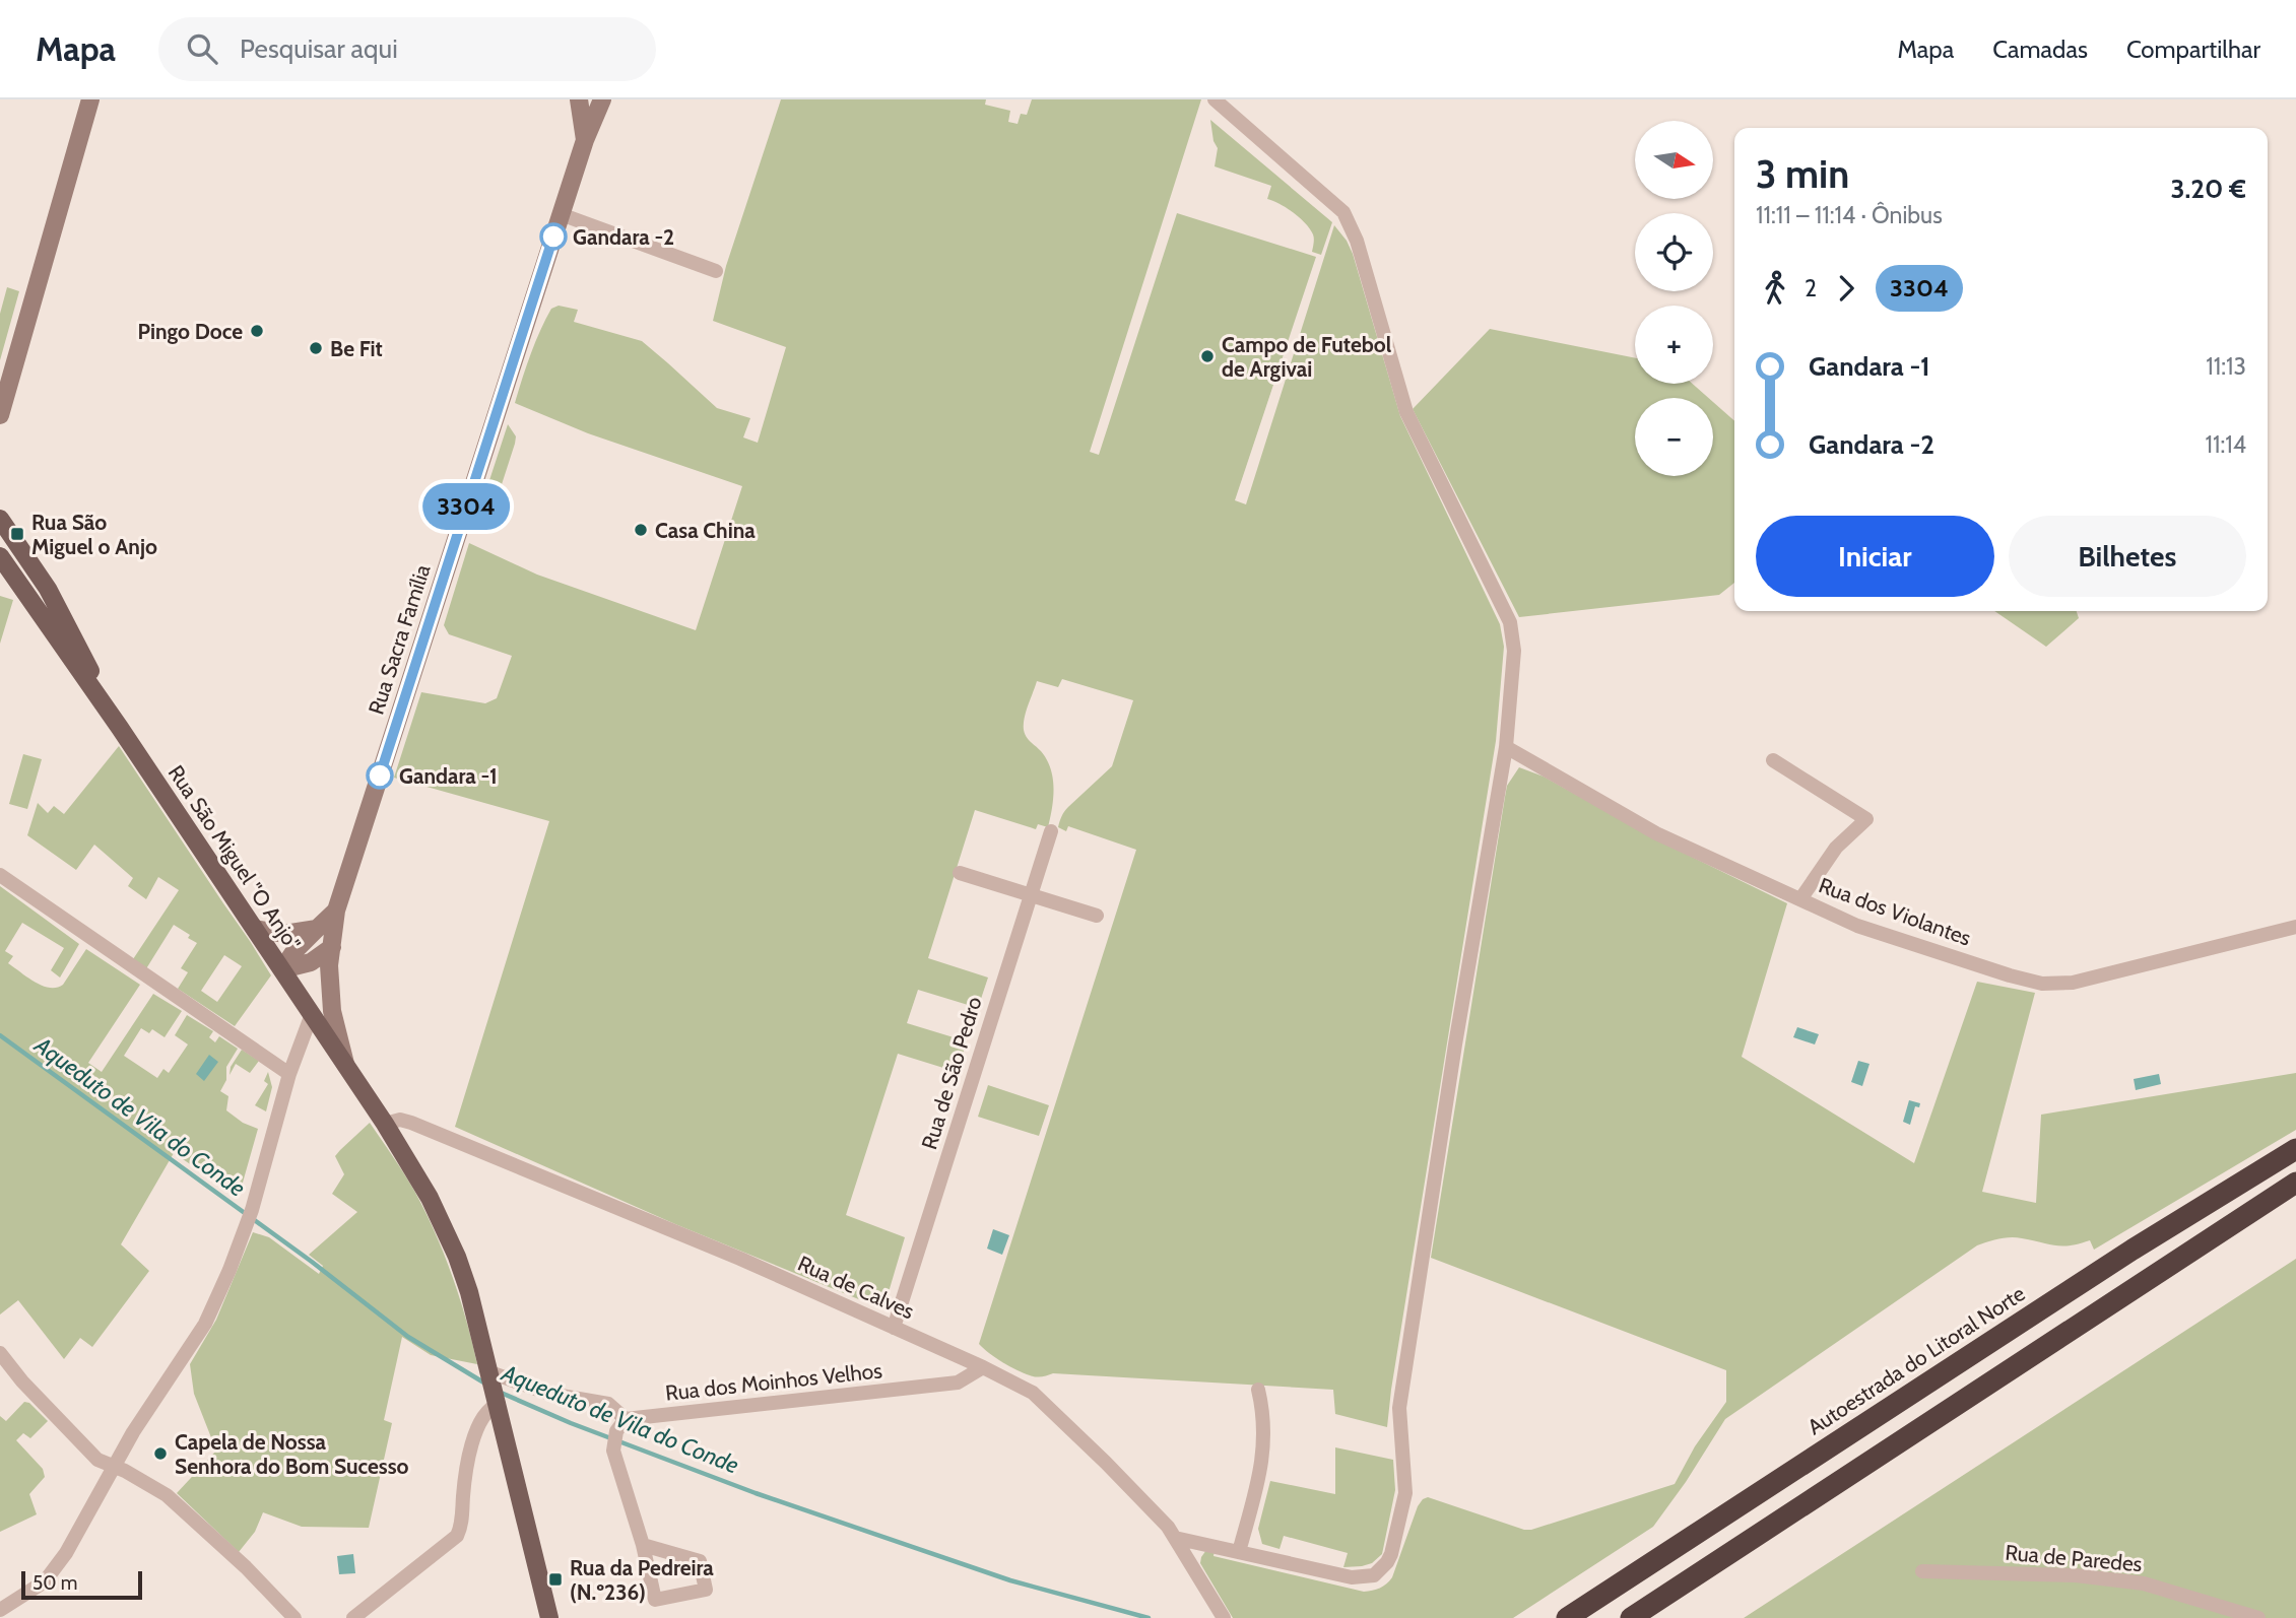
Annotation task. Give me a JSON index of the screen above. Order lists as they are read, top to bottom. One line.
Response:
{"streets":{"highway":["Autoestrada do Litoral Norte"],"main road":["Rua São Miguel \"O Anjo\""],"street":["Rua Sacra Família","Rua dos Violantes","Rua de São Pedro","Rua de Calves","Rua dos Moinhos Velhos","Rua de Paredes"]},"crossings":[["Rua São Miguel \"O Anjo\"","Rua de Calves"],["Rua de São Pedro","Rua de Calves"],["Rua de Calves","Rua dos Moinhos Velhos"]],"water":["Aqueduto de Vila do Conde"],"places":{"other":["Gandara -2","Pingo Doce","Be Fit","Campo de Futebol de Argivai","Casa China","Gandara -1","Capela de Nossa Senhora do Bom Sucesso"],"transit":["Rua São Miguel o Anjo","Rua da Pedreira (N.º236)"]},"lines":["bus line 3304"],"scale_bar":"50 m","north":"right","page":{"header":"Mapa","search":"Pesquisar aqui","nav":["Mapa","Camadas","Compartilhar"],"on_map":"3304","map_buttons":["+","−"],"heading":["3 min","11:11 – 11:14 · Ônibus","3.20 €"],"legs":["2","3304"],"list":[{"name":"Gandara -1","value":"11:13"},{"name":"Gandara -2","value":"11:14"}],"buttons":["Iniciar","Bilhetes"],"scale":"50 m"}}
